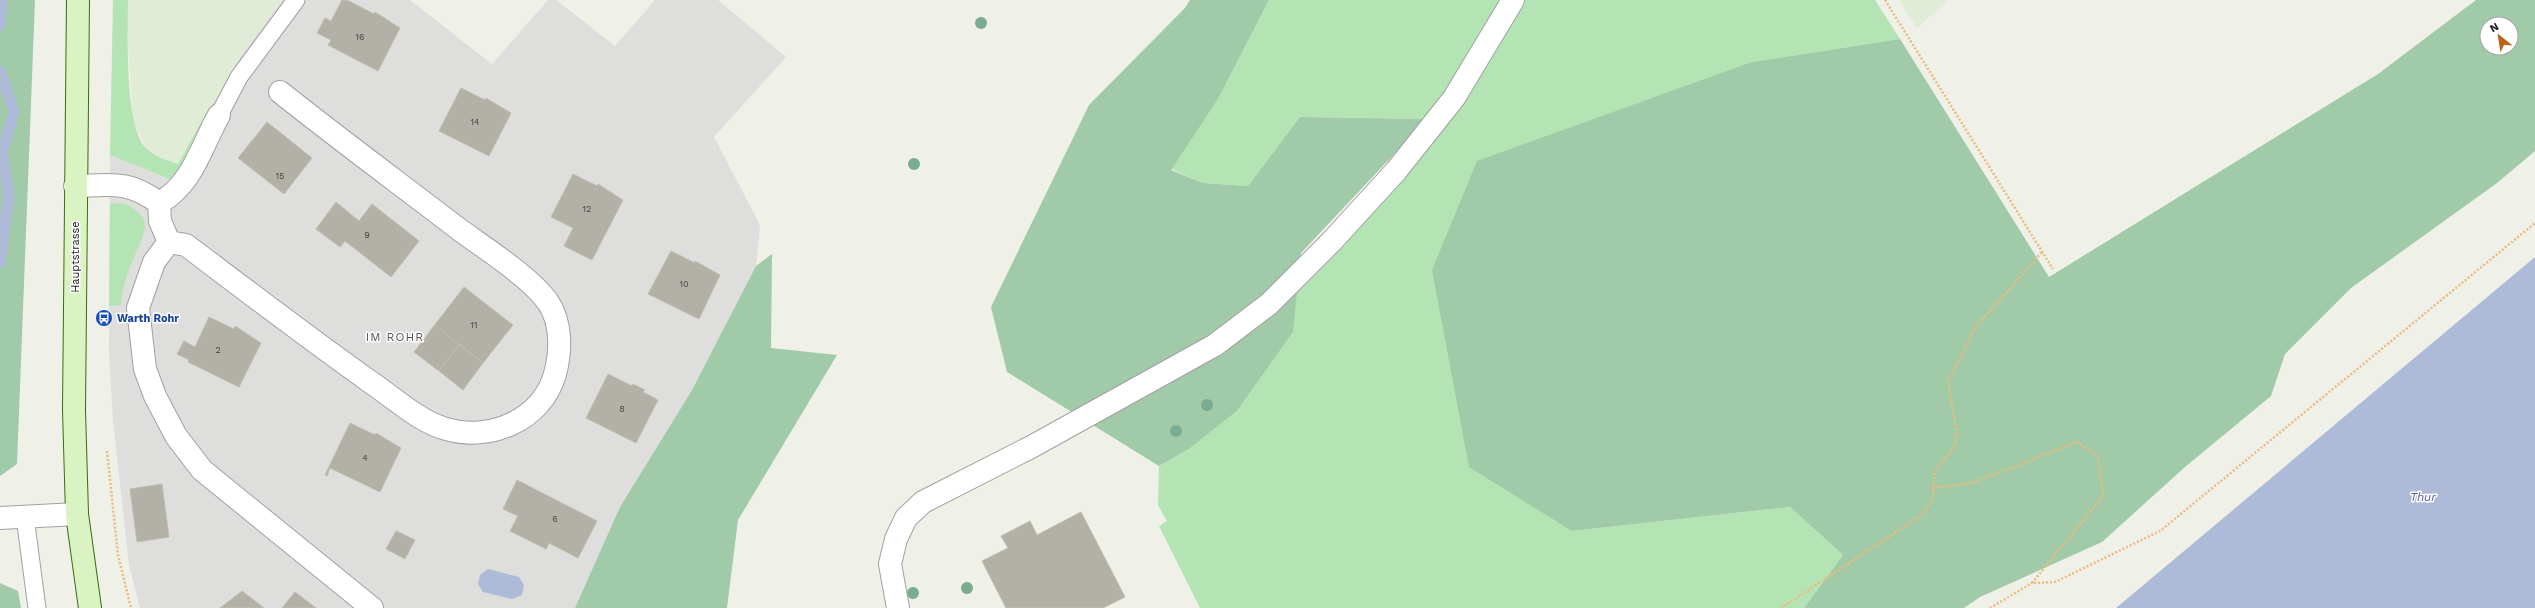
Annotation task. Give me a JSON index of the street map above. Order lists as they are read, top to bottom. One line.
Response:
{"streets":{"main road":["Hauptstrasse"]},"districts":["IM ROHR"],"water":["Thur"],"places":{"bus stop":["Warth Rohr"]},"house_numbers":["16","14","15","12","9","10","11","2","8","4","6"],"north":"top left"}
